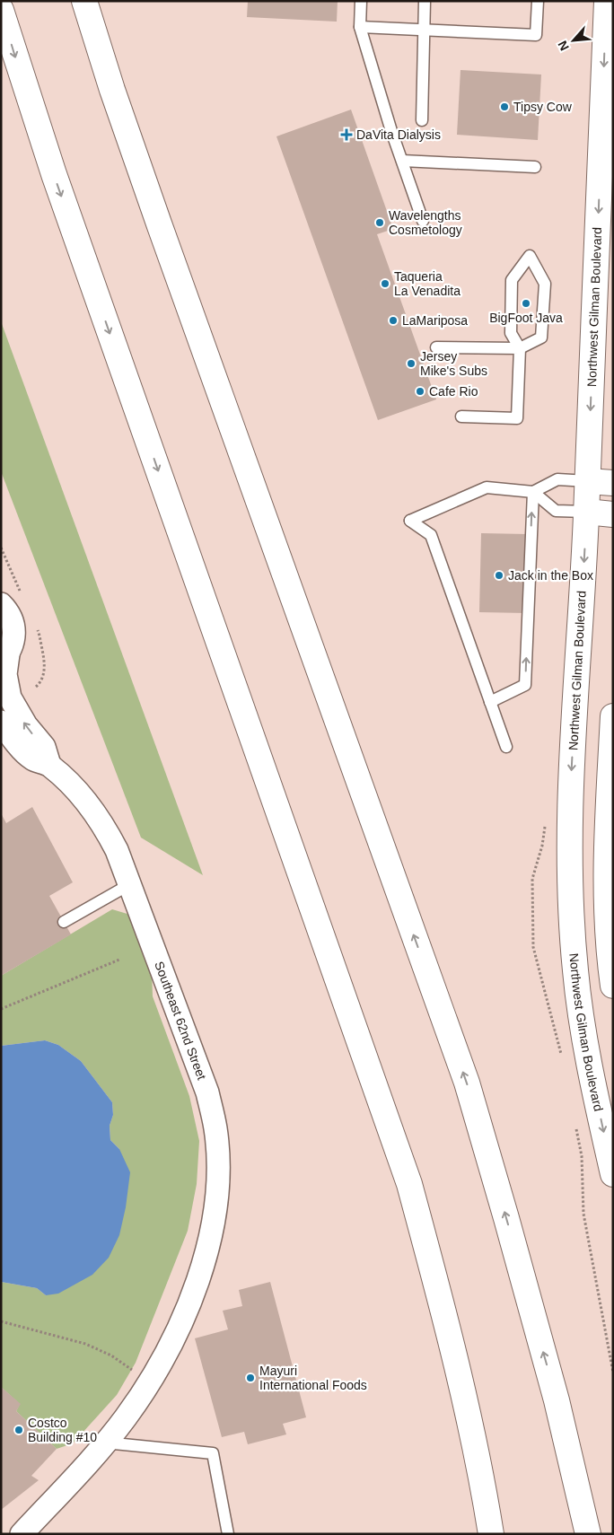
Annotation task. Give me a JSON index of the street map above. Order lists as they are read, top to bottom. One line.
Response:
{"streets":{"main road":["Northwest Gilman Boulevard"],"street":["Southeast 62nd Street"]},"places":{"other":["Tipsy Cow","Wavelengths Cosmetology","Taqueria La Venadita","BigFoot Java","LaMariposa","Jersey Mike's Subs","Cafe Rio","Jack in the Box","Mayuri International Foods","Costco Building #10"],"health":["DaVita Dialysis"]},"north":"bottom left"}
